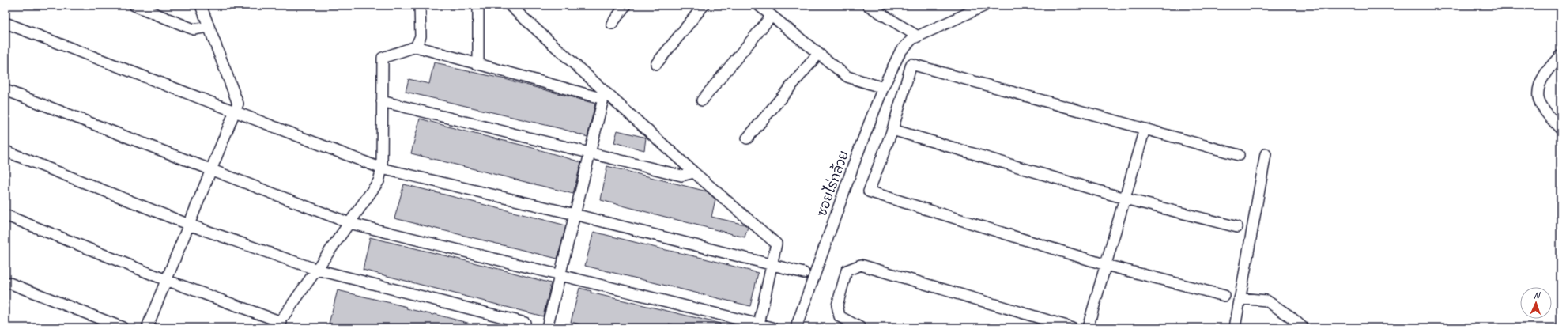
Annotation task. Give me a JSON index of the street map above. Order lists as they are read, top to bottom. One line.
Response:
{"streets":{"street":["ซอยไร่กล้วย"]},"north":"top"}
